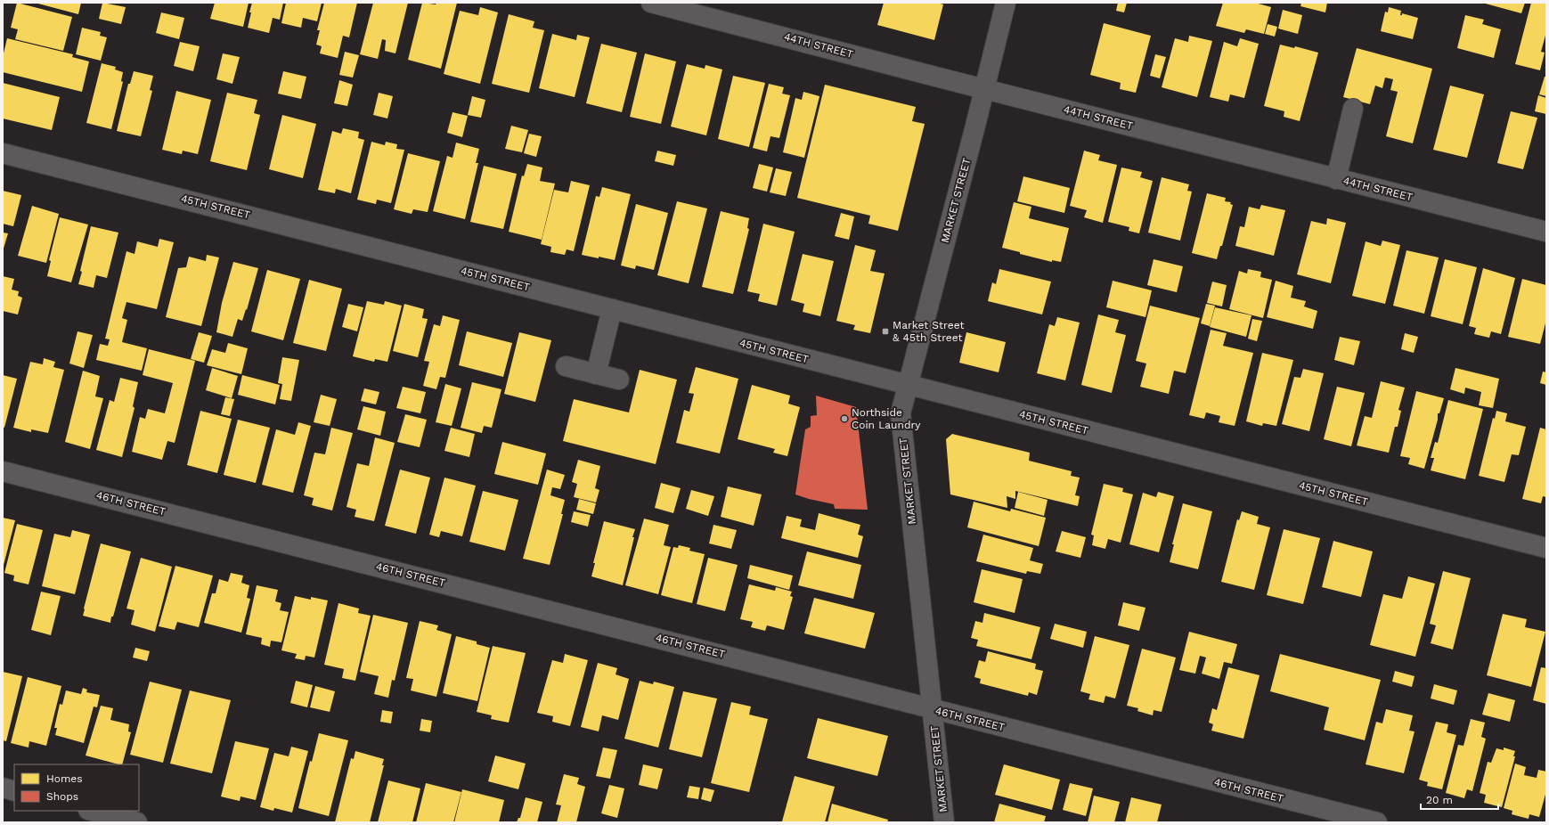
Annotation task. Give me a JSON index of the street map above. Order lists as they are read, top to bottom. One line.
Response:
{"streets":{"street":["44TH STREET","MARKET STREET","45TH STREET","46TH STREET"]},"crossings":[["44TH STREET","MARKET STREET"],["MARKET STREET","45TH STREET"],["MARKET STREET","46TH STREET"]],"places":{"transit":["Market Street & 45th Street"],"other":["Northside Coin Laundry"]},"legend":["Homes","Shops"],"scale_bar":"20 m"}
